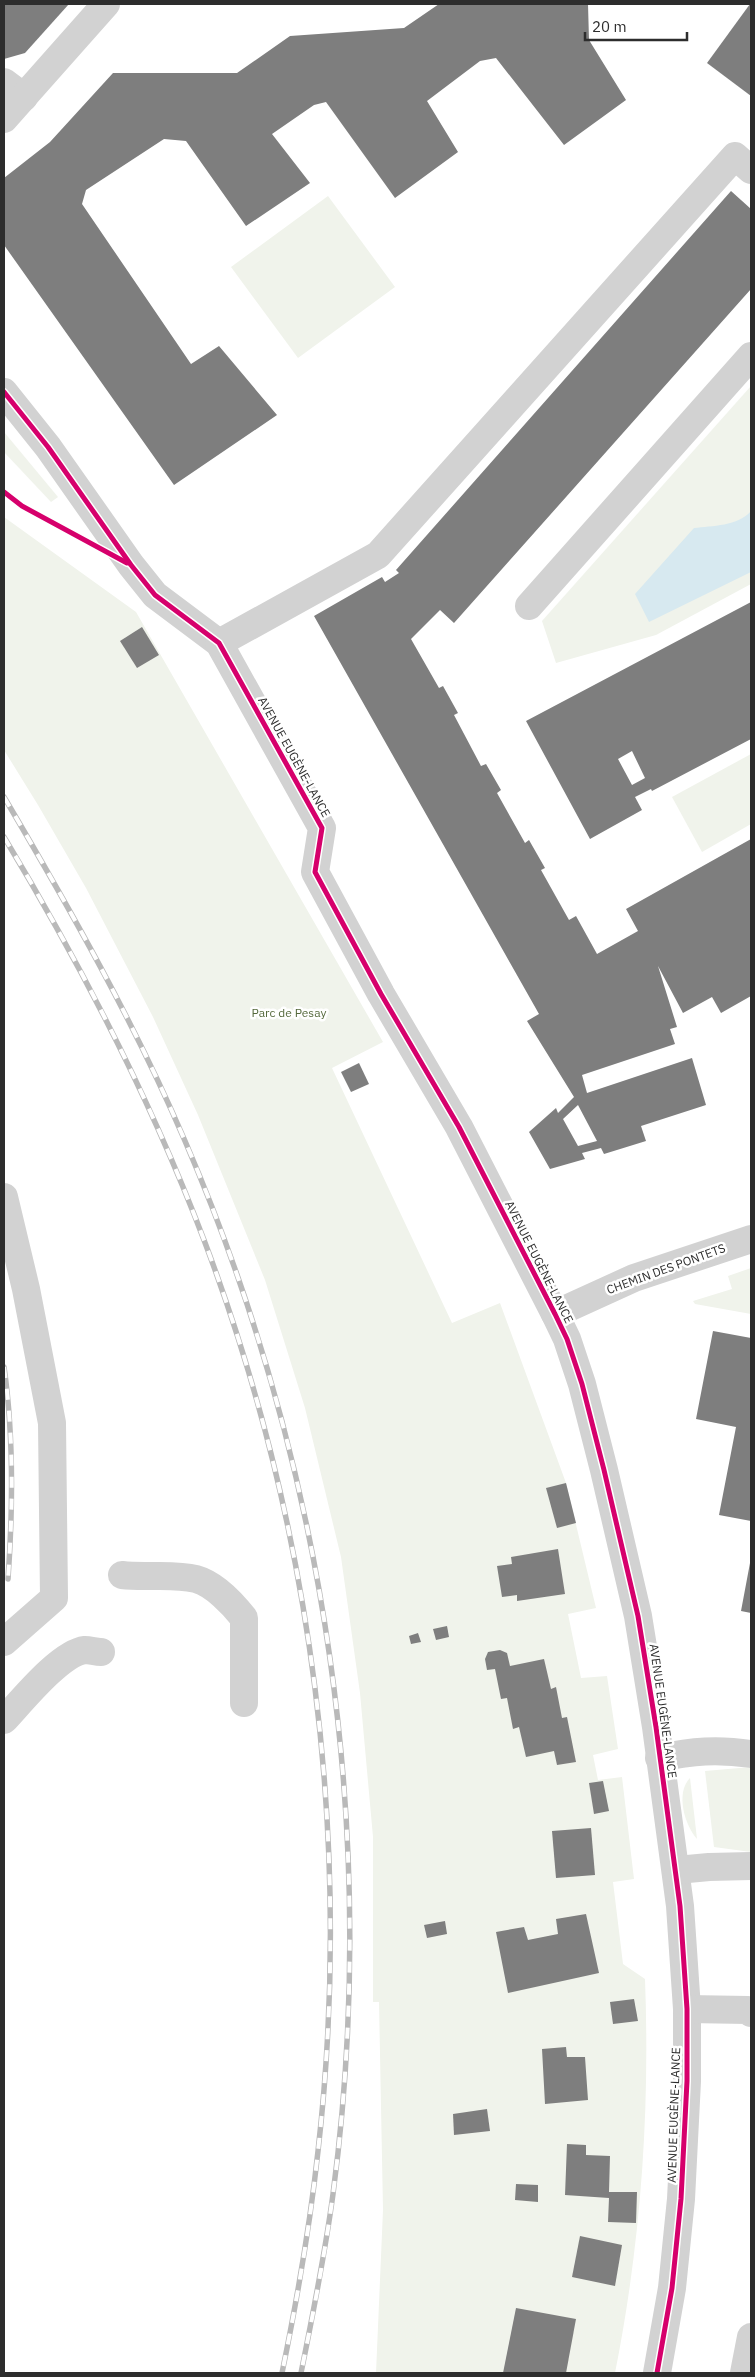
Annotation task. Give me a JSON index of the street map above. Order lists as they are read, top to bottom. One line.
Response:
{"streets":{"street":["AVENUE EUGÈNE-LANCE","CHEMIN DES PONTETS"]},"crossings":[["AVENUE EUGÈNE-LANCE","CHEMIN DES PONTETS"]],"parks":["Parc de Pesay"],"scale_bar":"20 m"}
